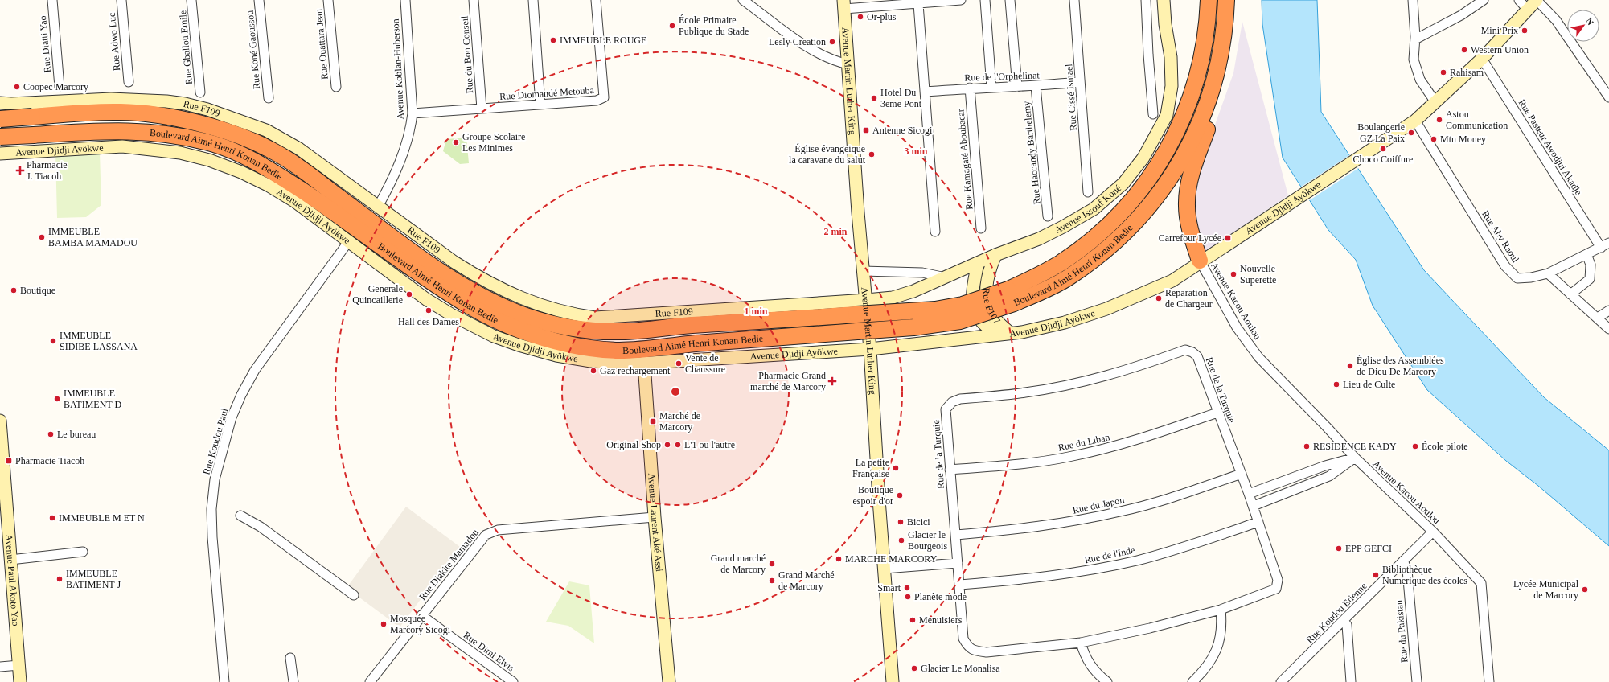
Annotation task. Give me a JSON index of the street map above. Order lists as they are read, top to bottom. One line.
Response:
{"streets":{"highway":["Boulevard Aimé Henri Konan Bedie"],"street":["Rue Adwo Luc","Rue Diatti Yao","Rue Ouattara Jean","Rue Gballou Emile","Rue Koné Gaoussou","Rue du Bon Conseil","Avenue Koblan-Huberson","Rue de l'Orphelinat","Avenue Martin Luther King","Rue Diomandé Metouba","Rue Cissé Ismael","Rue F109","Rue Pasteur Awodjui Akadje","Avenue Djidji Ayökwe","Rue Haccandy Barthelemy","Rue Kamagaté Aboubacar","Avenue Issouf Koné","Rue Aby Raoul","Avenue Kacou Aoulou","Rue F107","Rue de la Turquie","Rue Koudou Paul","Rue du Liban","Rue du Japon","Avenue Laurent Aké Assi","Rue de l'Inde","Rue Diakite Mamadou","Avenue Paul Akoto Yao","Rue Koudou Etienne","Rue du Pakistan","Rue Dimi Elvis"]},"crossings":[["Rue du Bon Conseil","Rue Diomandé Metouba"],["Avenue Koblan-Huberson","Rue Diomandé Metouba"],["Avenue Koblan-Huberson","Rue F109"],["Rue de l'Orphelinat","Rue Cissé Ismael"],["Rue de l'Orphelinat","Rue Haccandy Barthelemy"],["Rue de l'Orphelinat","Rue Kamagaté Aboubacar"],["Avenue Martin Luther King","Rue F109"],["Avenue Martin Luther King","Avenue Djidji Ayökwe"],["Avenue Martin Luther King","Avenue Issouf Koné"],["Rue F109","Avenue Issouf Koné"],["Rue Pasteur Awodjui Akadje","Avenue Djidji Ayökwe"],["Rue Pasteur Awodjui Akadje","Rue Aby Raoul"],["Avenue Djidji Ayökwe","Rue Aby Raoul"],["Avenue Djidji Ayökwe","Avenue Kacou Aoulou"],["Avenue Djidji Ayökwe","Rue F107"],["Avenue Djidji Ayökwe","Rue Koudou Paul"],["Avenue Djidji Ayökwe","Avenue Laurent Aké Assi"],["Avenue Issouf Koné","Rue F107"],["Avenue Kacou Aoulou","Rue Koudou Etienne"],["Rue de la Turquie","Rue du Liban"],["Rue de la Turquie","Rue du Japon"],["Rue de la Turquie","Rue de l'Inde"],["Avenue Laurent Aké Assi","Rue Diakite Mamadou"],["Rue Diakite Mamadou","Rue Dimi Elvis"],["Rue Koudou Etienne","Rue du Pakistan"]],"places":{"other":["Or-plus","École Primaire Publique du Stade","Mini Prix","IMMEUBLE ROUGE","Lesly Creation","Western Union","Rahisam","Coopec Marcory","Hotel Du 3eme Pont","Astou Communication","Boulangerie GZ La Paix","Mtn Money","Groupe Scolaire Les Minimes","Choco Coiffure","Église évangeique la caravane du salut","IMMEUBLE BAMBA MAMADOU","Nouvelle Superette","Boutique","Generale Quincaillerie","Reparation de Chargeur","Hall des Dames","IMMEUBLE SIDIBE LASSANA","Vente de Chaussure","Église des Assemblées de Dieu De Marcory","Gaz rechargement","Lieu de Culte","IMMEUBLE BATIMENT D","Le bureau","Original Shop","L'1 ou l'autre","RESIDENCE KADY","École pilote","La petite Française","Boutique espoir d'or","IMMEUBLE M ET N","Bicici","Glacier le Bourgeois","EPP GEFCI","MARCHE MARCORY","Grand marché de Marcory","Bibliothèque Numerique des écoles","IMMEUBLE BATIMENT J","Grand Marché de Marcory","Smart","Lycée Municipal de Marcory","Planète mode","Menuisiers","Mosquée Marcory Sicogi","Glacier Le Monalisa"],"transit":["Antenne Sicogi","Carrefour Lycée","Marché de Marcory","Pharmacie Tiacoh"],"health":["Pharmacie J. Tiacoh","Pharmacie Grand marché de Marcory"]},"north":"top right","rings":["3 min","2 min","1 min"]}
